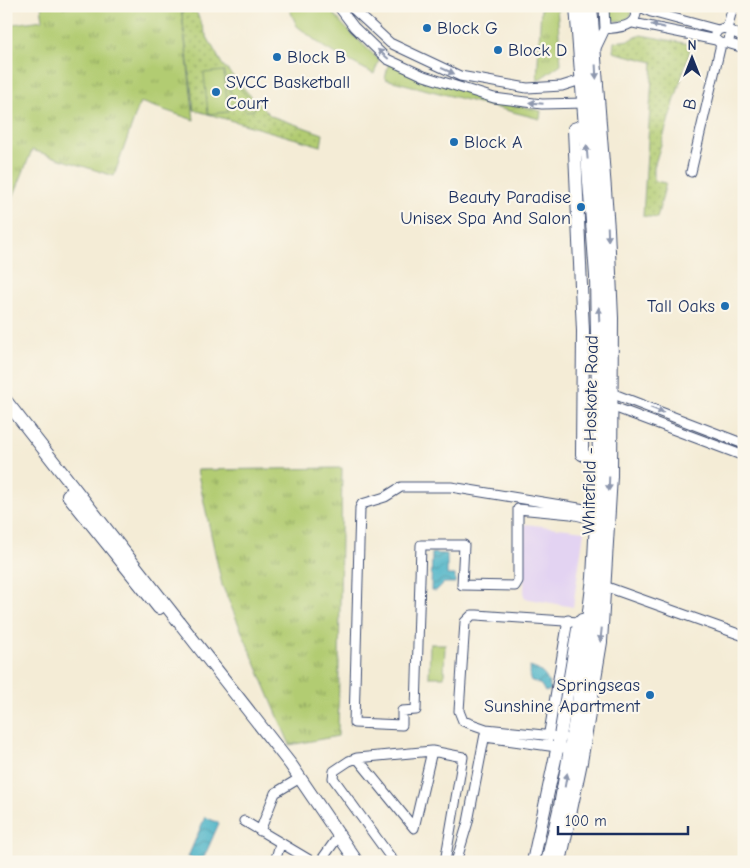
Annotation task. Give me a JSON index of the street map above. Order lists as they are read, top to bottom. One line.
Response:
{"streets":{"main road":["Whitefield - Hoskote Road"],"street":["B"]},"places":["Block G","Block D","Block B","SVCC Basketball Court","Block A","Beauty Paradise Unisex Spa And Salon","Tall Oaks","Springseas Sunshine Apartment"],"scale_bar":"100 m","north":"top"}
